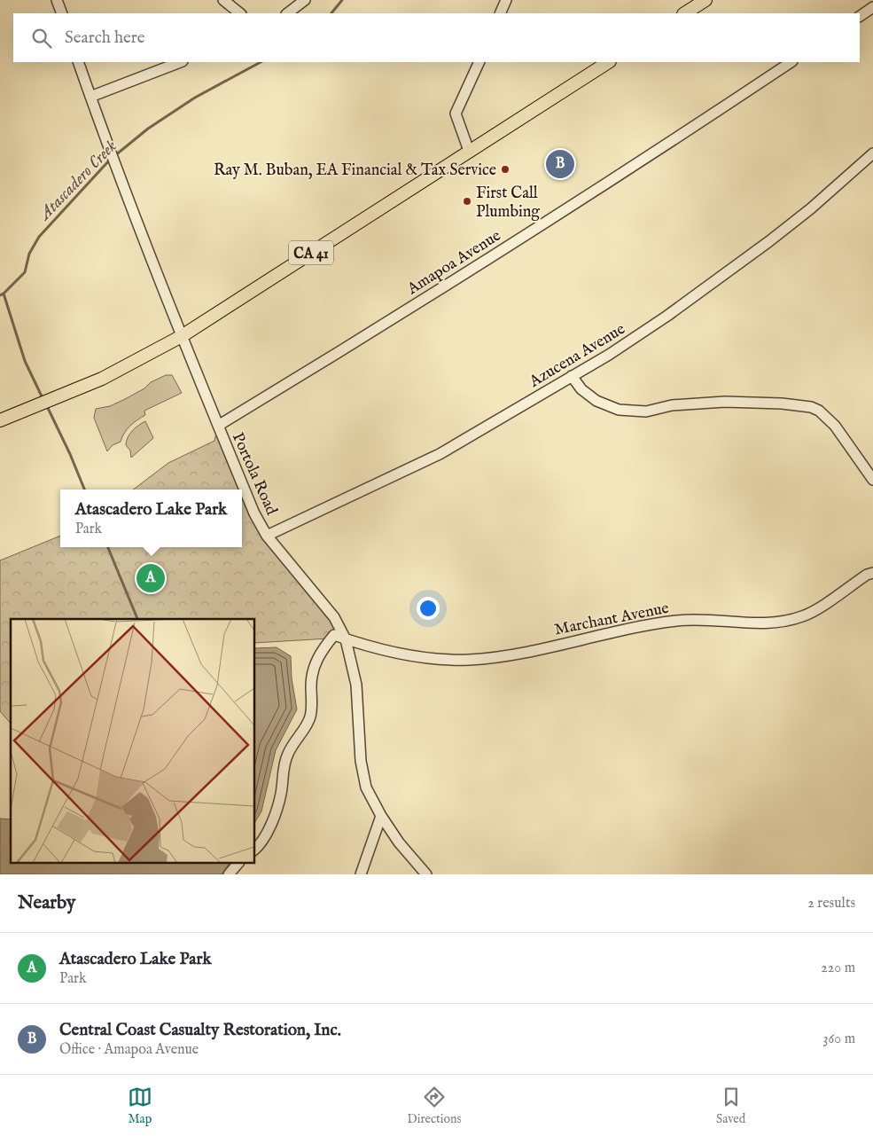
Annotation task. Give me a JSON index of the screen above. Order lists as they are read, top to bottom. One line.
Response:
{"streets":{"main road":["CA 41"],"street":["Amapoa Avenue","Azucena Avenue","Portola Road","Marchant Avenue"]},"crossings":[["CA 41","Portola Road"],["Amapoa Avenue","Portola Road"],["Azucena Avenue","Portola Road"],["Portola Road","Marchant Avenue"]],"water":["Atascadero Creek"],"places":["Ray M. Buban, EA Financial & Tax Service","First Call Plumbing"],"page":{"search":"Search here","pins":["B","A"],"popup":["Atascadero Lake Park","Park"],"heading":["Nearby","2 results"],"list":[{"mark":"A","name":"Atascadero Lake Park","note":"Park","value":"220 m"},{"mark":"B","name":"Central Coast Casualty Restoration, Inc.","note":"Office · Amapoa Avenue","value":"360 m"}],"nav":["Map","Directions","Saved"]}}
